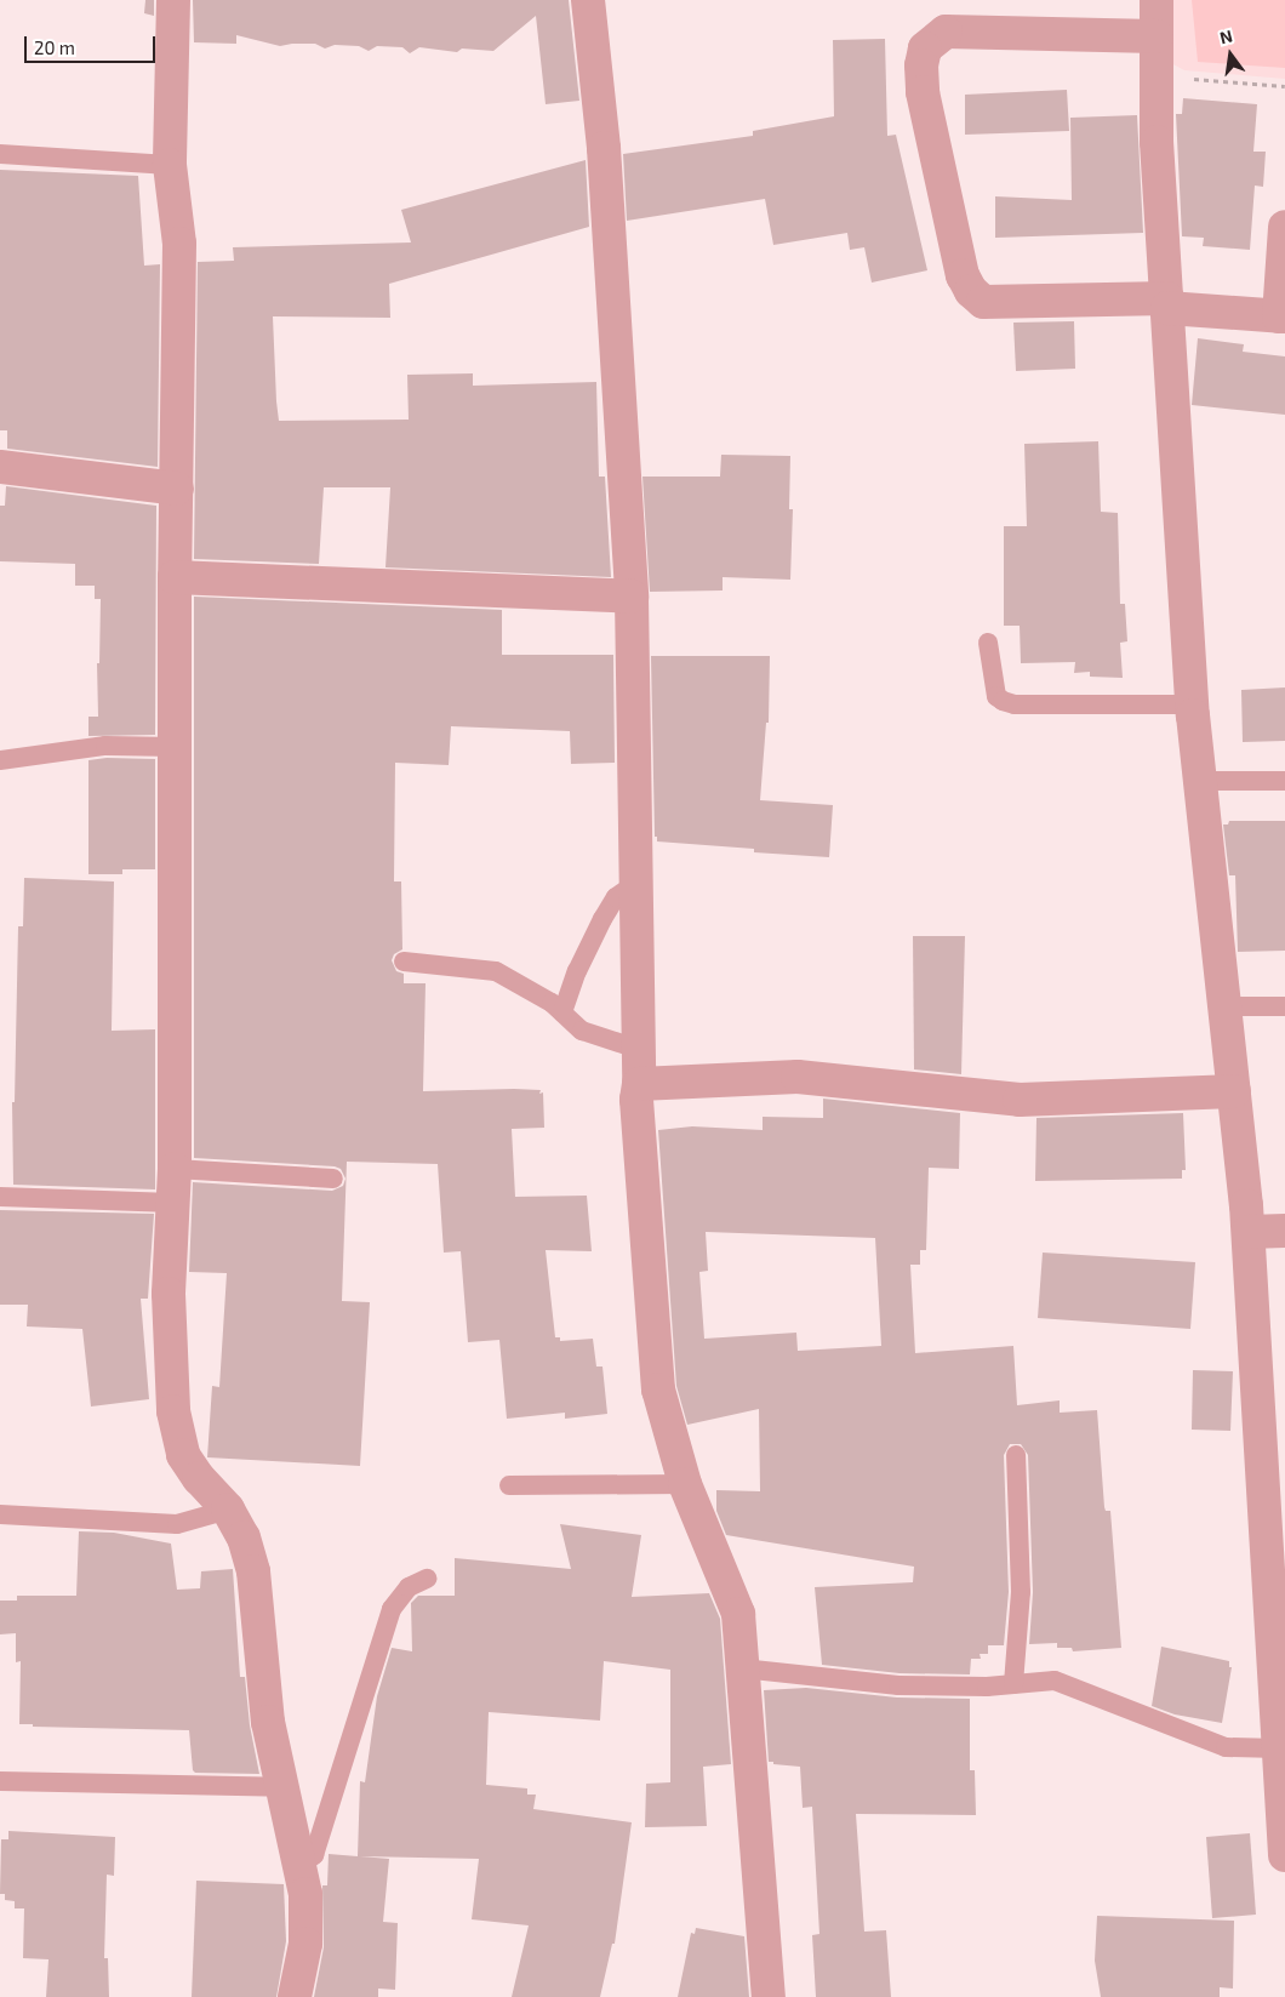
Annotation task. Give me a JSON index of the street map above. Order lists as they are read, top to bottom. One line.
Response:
{"scale_bar":"20 m","north":"top"}
